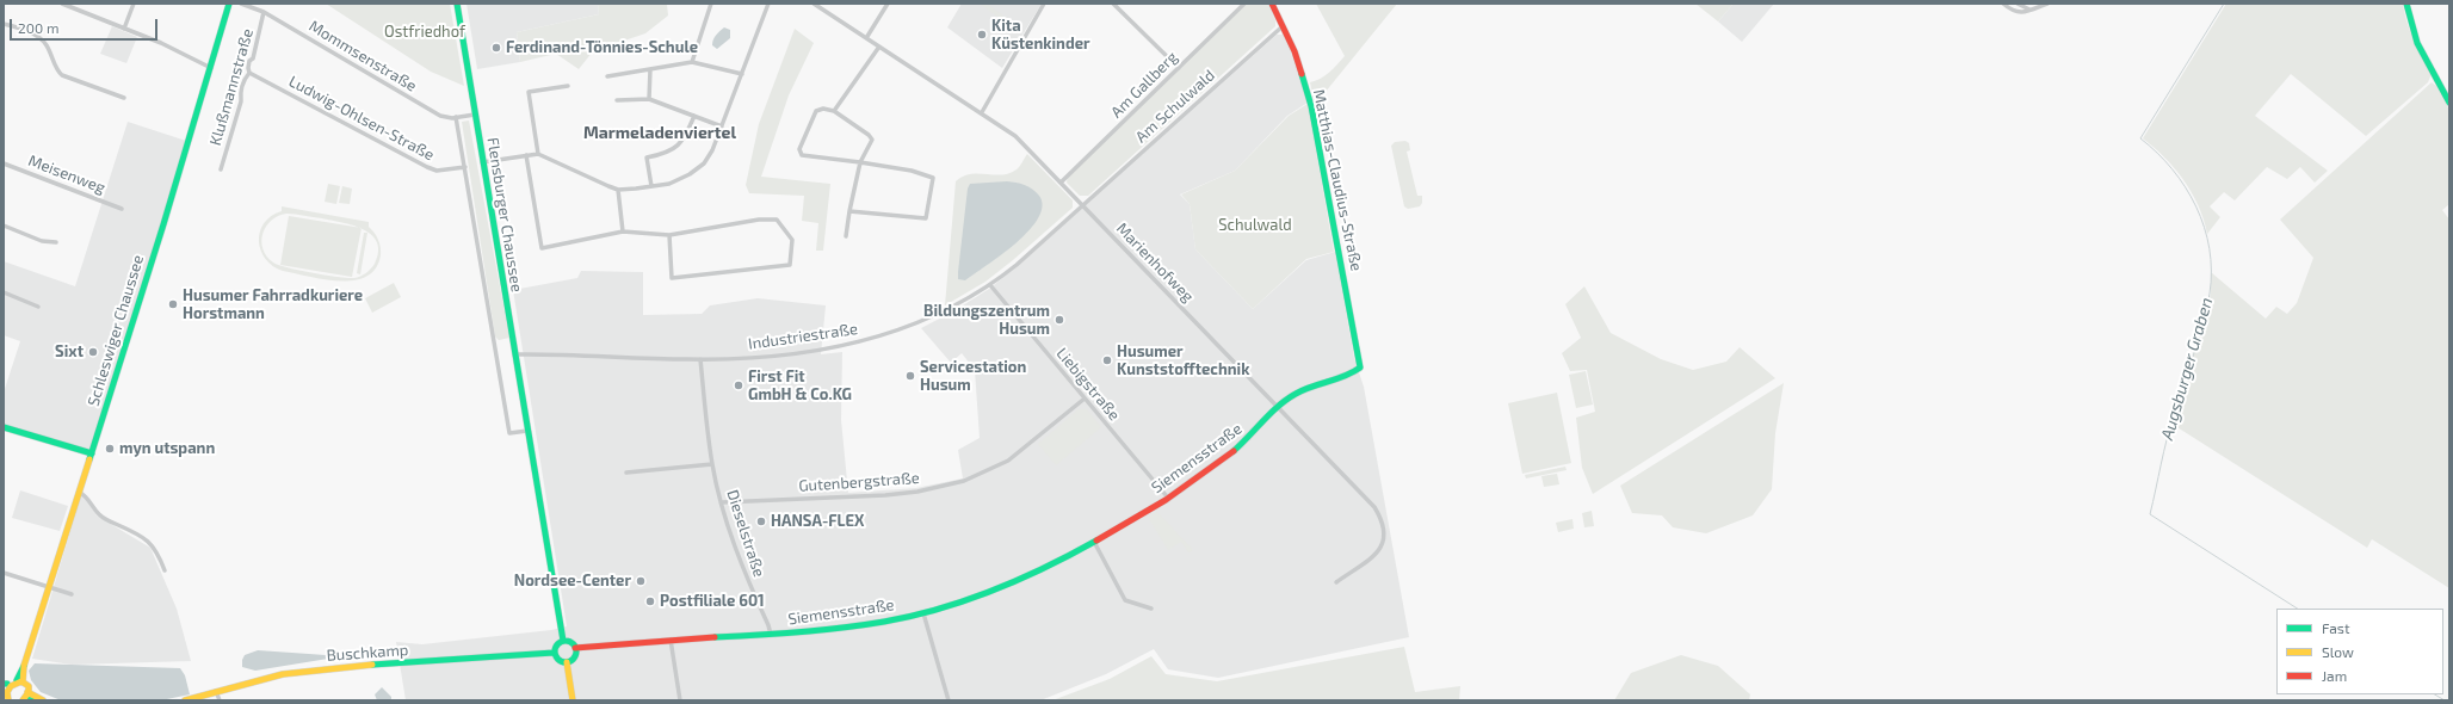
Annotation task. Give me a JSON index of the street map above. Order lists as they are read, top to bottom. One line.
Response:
{"streets":{"street":["Mommsenstraße","Am Gallberg","Klußmannstraße","Am Schulwald","Ludwig-Ohlsen-Straße","Meisenweg","Matthias-Claudius-Straße","Flensburger Chaussee","Marienhofweg","Schleswiger Chaussee","Industriestraße","Liebigstraße","Siemensstraße","Gutenbergstraße","Dieselstraße","Buschkamp"]},"crossings":[["Mommsenstraße","Klußmannstraße"],["Mommsenstraße","Flensburger Chaussee"],["Am Gallberg","Marienhofweg"],["Klußmannstraße","Ludwig-Ohlsen-Straße"],["Am Schulwald","Matthias-Claudius-Straße"],["Am Schulwald","Marienhofweg"],["Am Schulwald","Industriestraße"],["Ludwig-Ohlsen-Straße","Flensburger Chaussee"],["Matthias-Claudius-Straße","Siemensstraße"],["Flensburger Chaussee","Industriestraße"],["Flensburger Chaussee","Siemensstraße"],["Flensburger Chaussee","Buschkamp"],["Marienhofweg","Industriestraße"],["Marienhofweg","Siemensstraße"],["Industriestraße","Liebigstraße"],["Industriestraße","Dieselstraße"],["Liebigstraße","Siemensstraße"],["Liebigstraße","Gutenbergstraße"],["Siemensstraße","Dieselstraße"],["Siemensstraße","Buschkamp"],["Gutenbergstraße","Dieselstraße"]],"districts":["Marmeladenviertel"],"water":["Augsburger Graben"],"parks":["Ostfriedhof","Schulwald"],"places":["Kita Küstenkinder","Ferdinand-Tönnies-Schule","Husumer Fahrradkuriere Horstmann","Bildungszentrum Husum","Sixt","Husumer Kunststofftechnik","Servicestation Husum","First Fit GmbH & Co.KG","myn utspann","HANSA-FLEX","Nordsee-Center","Postfiliale 601"],"legend":["Fast","Slow","Jam"],"scale_bar":"200 m"}
